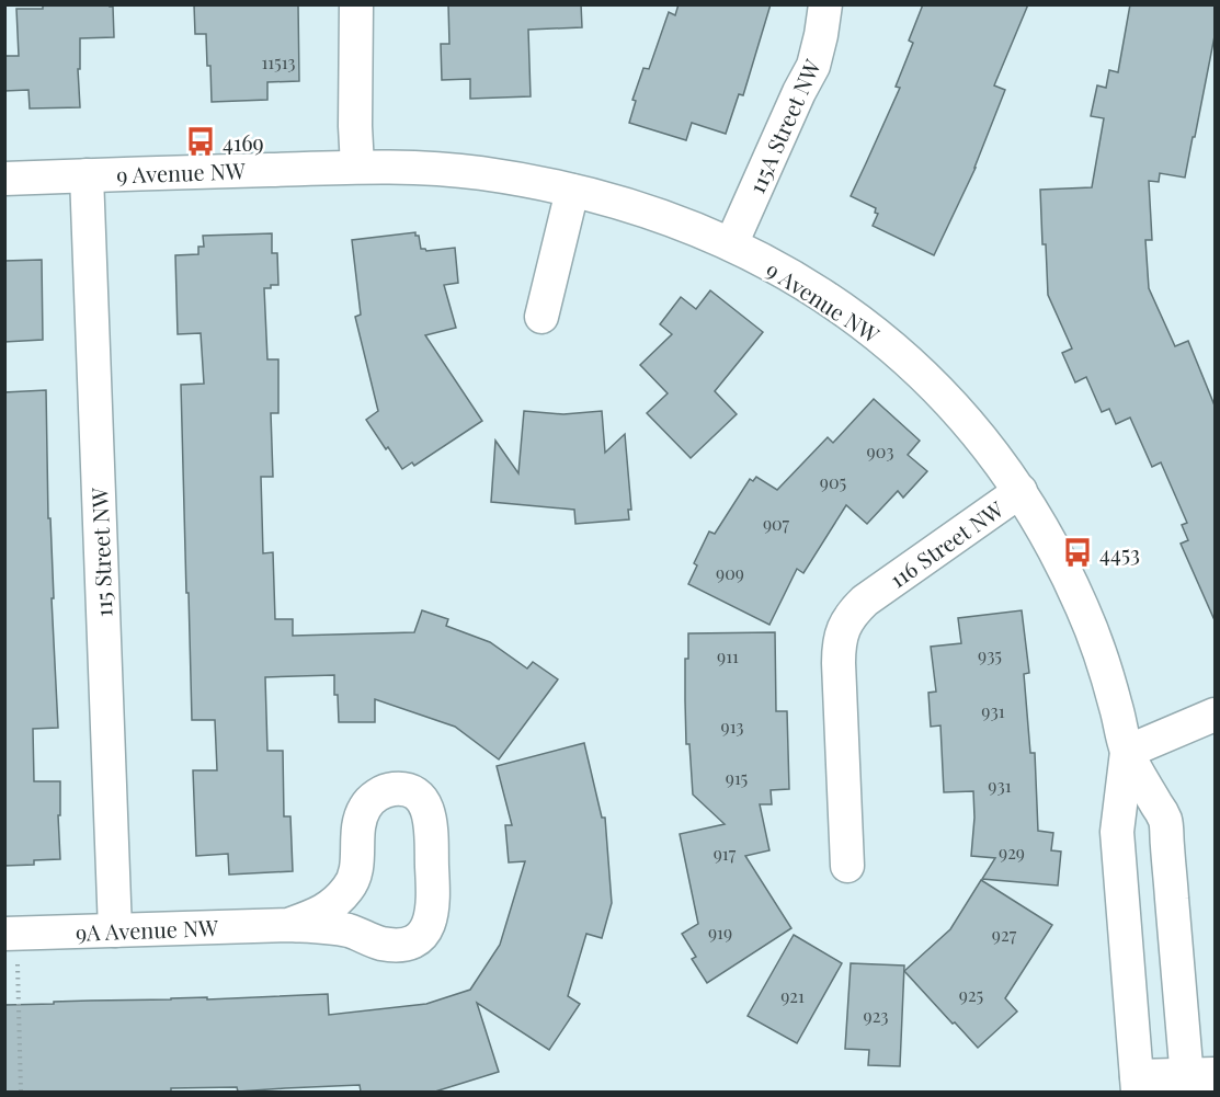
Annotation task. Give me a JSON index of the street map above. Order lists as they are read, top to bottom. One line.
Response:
{"streets":{"street":["115A Street NW","9 Avenue NW","116 Street NW","115 Street NW","9A Avenue NW"]},"crossings":[["115A Street NW","9 Avenue NW"],["9 Avenue NW","116 Street NW"],["9 Avenue NW","115 Street NW"],["115 Street NW","9A Avenue NW"]],"places":{"bus stop":["4169","4453"]},"house_numbers":["11513","903","905","907","909","935","911","931","913","915","931","929","917","919","927","925","921","923"]}
